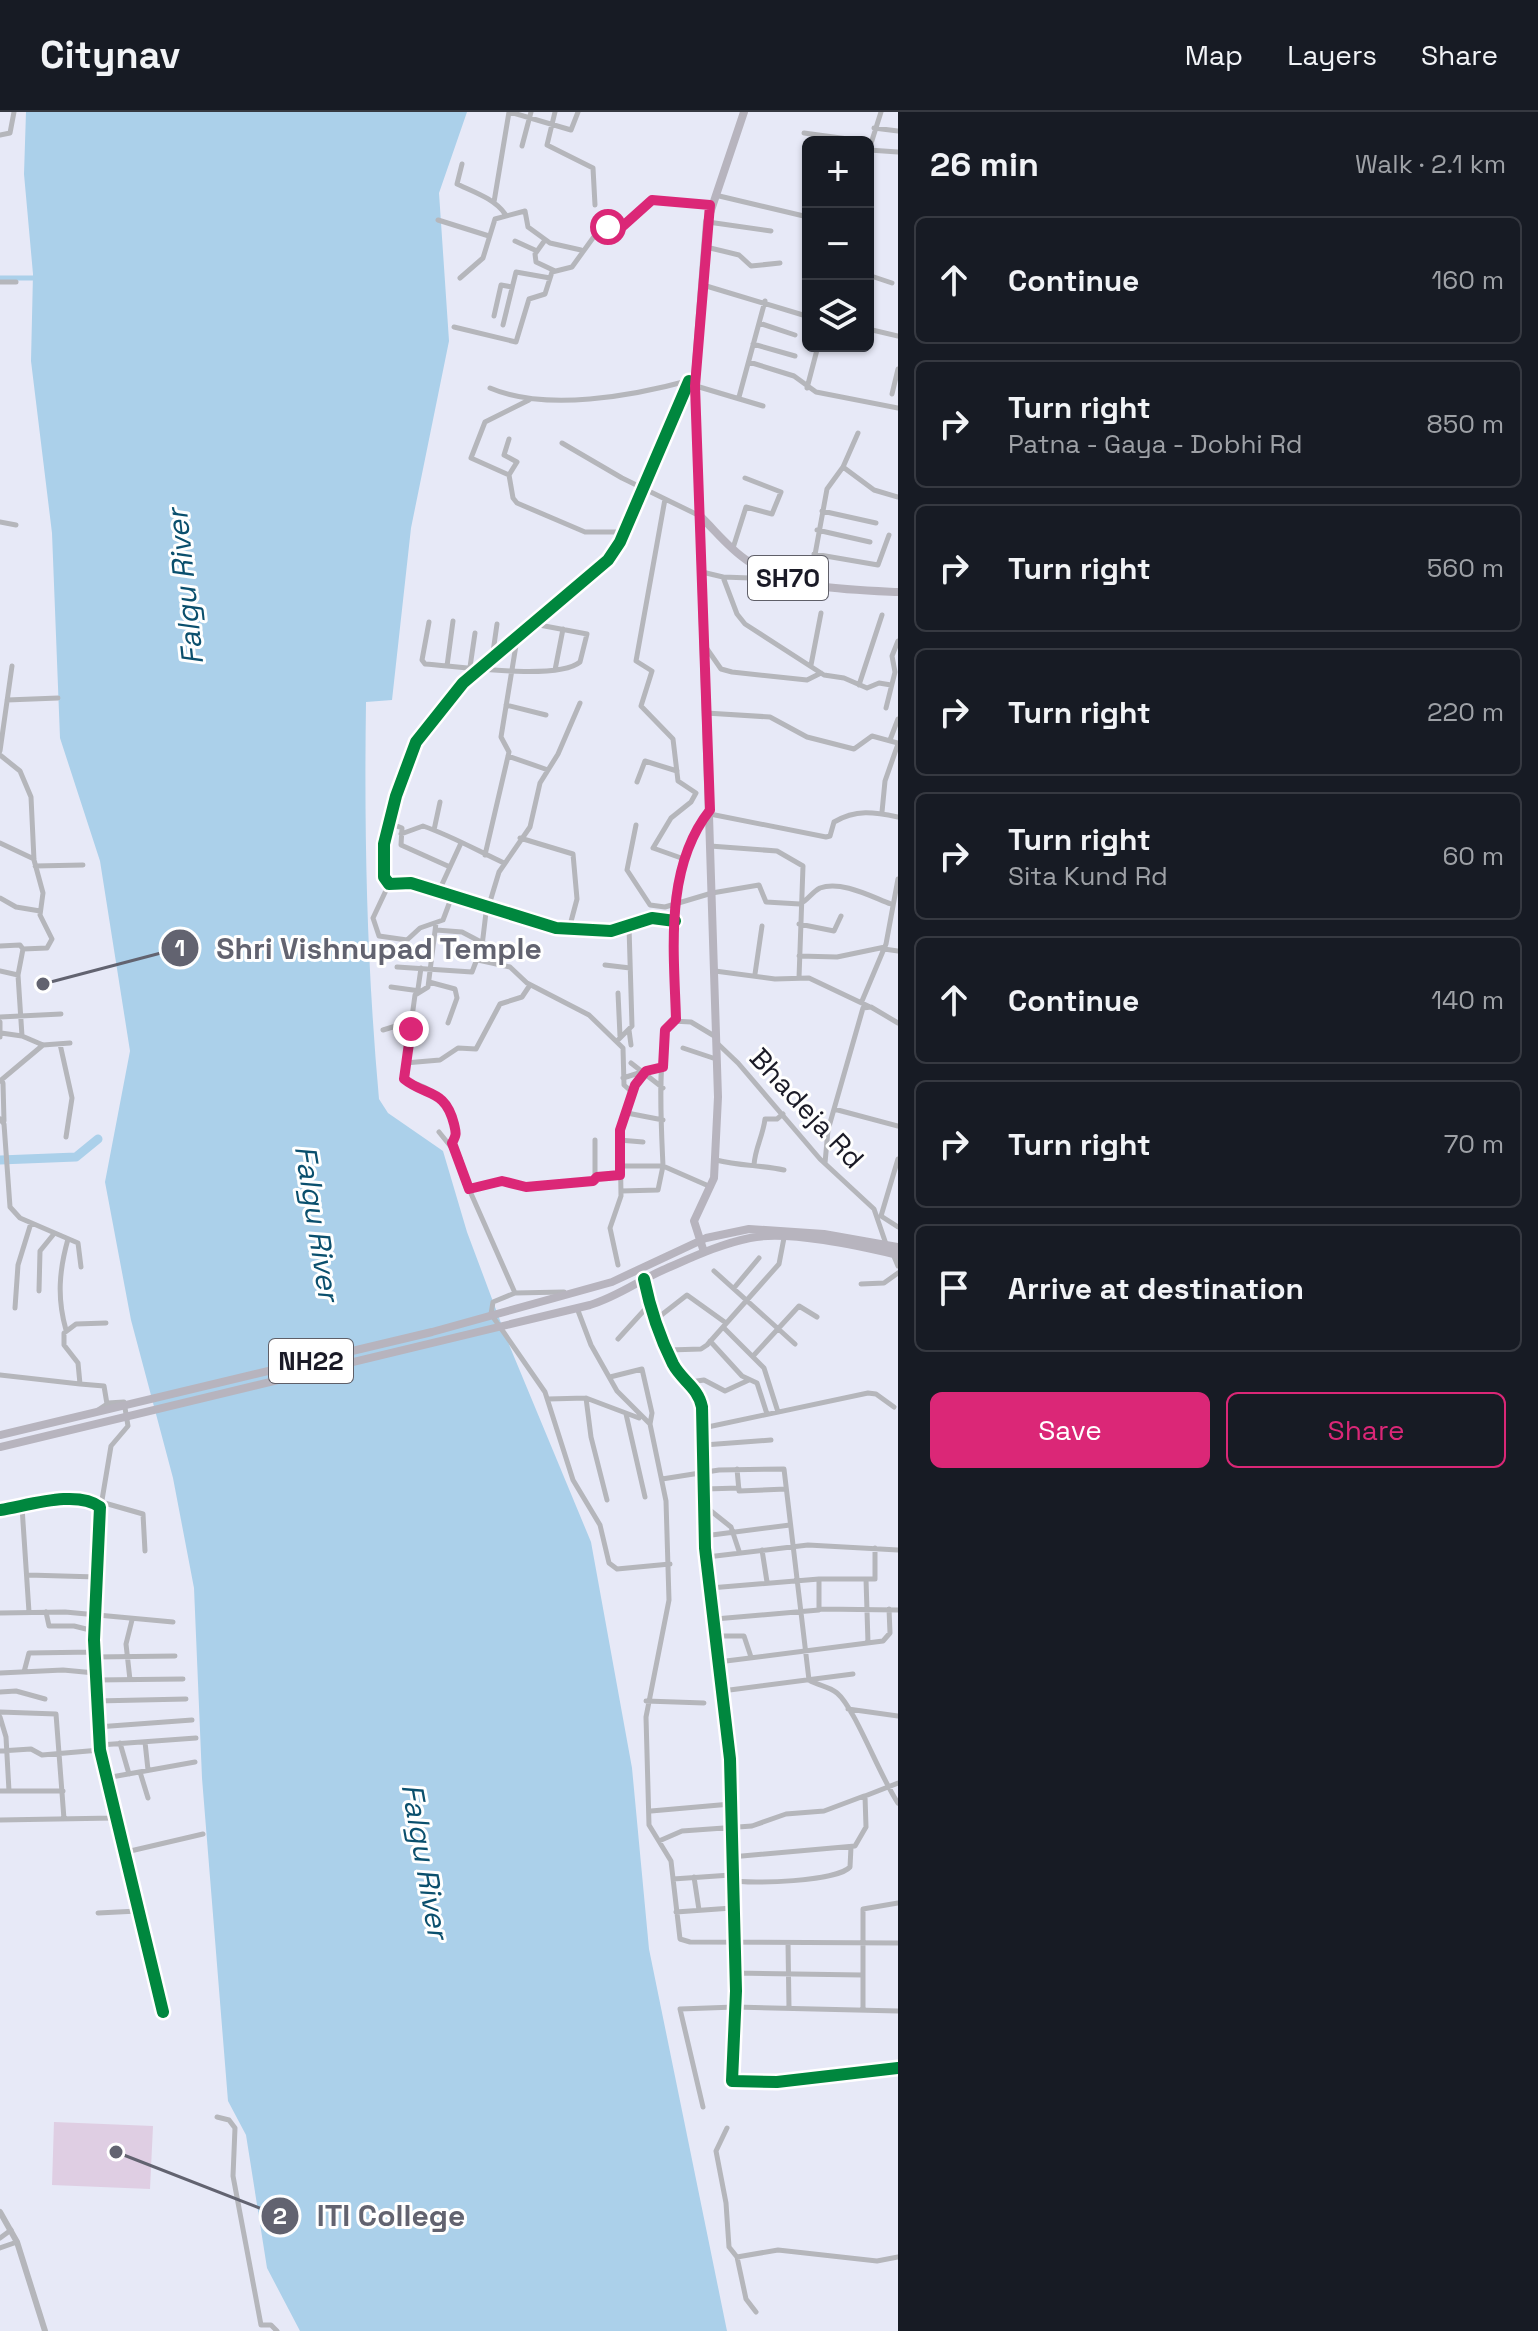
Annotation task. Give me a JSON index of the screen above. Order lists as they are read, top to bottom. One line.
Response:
{"streets":{"main road":["SH70","NH22"],"street":["Bhadeja Rd"]},"water":["Falgu River"],"places":["Shri Vishnupad Temple","ITI College"],"page":{"header":"Citynav","nav":["Map","Layers","Share"],"heading":["26 min","Walk · 2.1 km"],"map_buttons":["+","−"],"list":[["Continue","160 m"],["Turn right","Patna - Gaya - Dobhi Rd","850 m"],["Turn right","560 m"],["Turn right","220 m"],["Turn right","Sita Kund Rd","60 m"],["Continue","140 m"],["Turn right","70 m"],"Arrive at destination"],"buttons":["Save","Share"]}}
